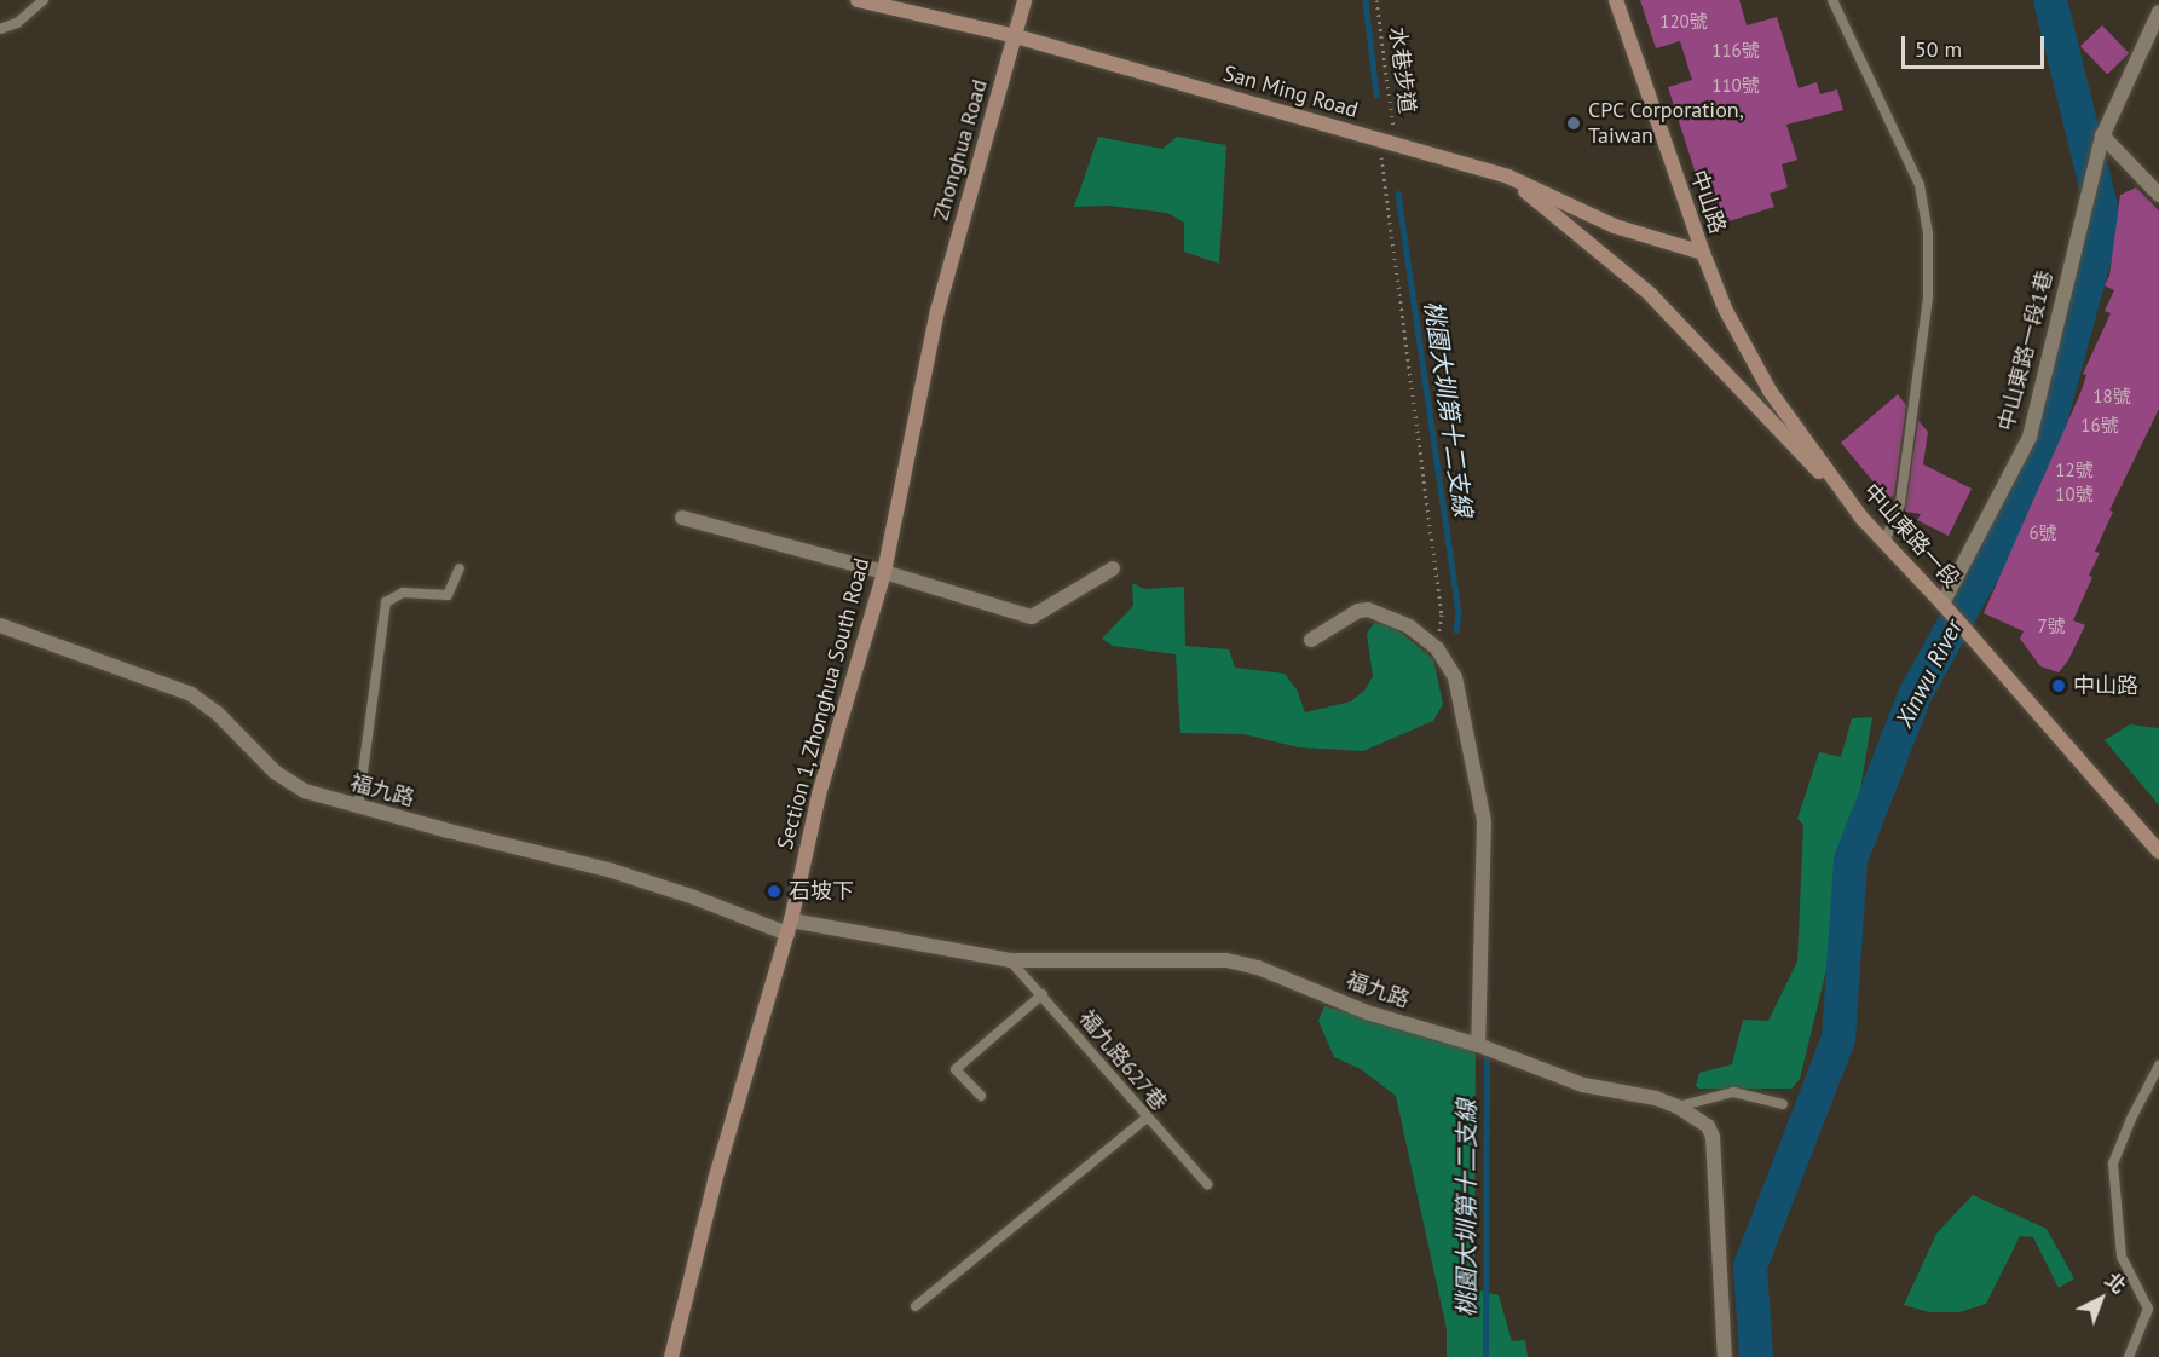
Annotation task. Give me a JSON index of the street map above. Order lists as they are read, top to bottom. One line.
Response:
{"streets":{"main road":["San Ming Road","Zhonghua Road","中山路","中山東路一段","Section 1, Zhonghua South Road"],"street":["中山東路一段1巷","福九路"],"lane":["福九路627巷"],"path":["水巷步道"]},"crossings":[["水巷步道","San Ming Road"],["San Ming Road","Zhonghua Road"],["San Ming Road","中山路"],["San Ming Road","中山東路一段"],["Zhonghua Road","Section 1, Zhonghua South Road"],["中山路","中山東路一段"],["中山東路一段1巷","中山東路一段"],["Section 1, Zhonghua South Road","福九路"],["福九路","福九路627巷"]],"water":["桃園大圳第十二支線","Xinwu River"],"places":["CPC Corporation, Taiwan","中山路","石坡下"],"house_numbers":["120號","116號","110號","18號","16號","12號","10號","6號","7號"],"scale_bar":"50 m","north":"top right"}
